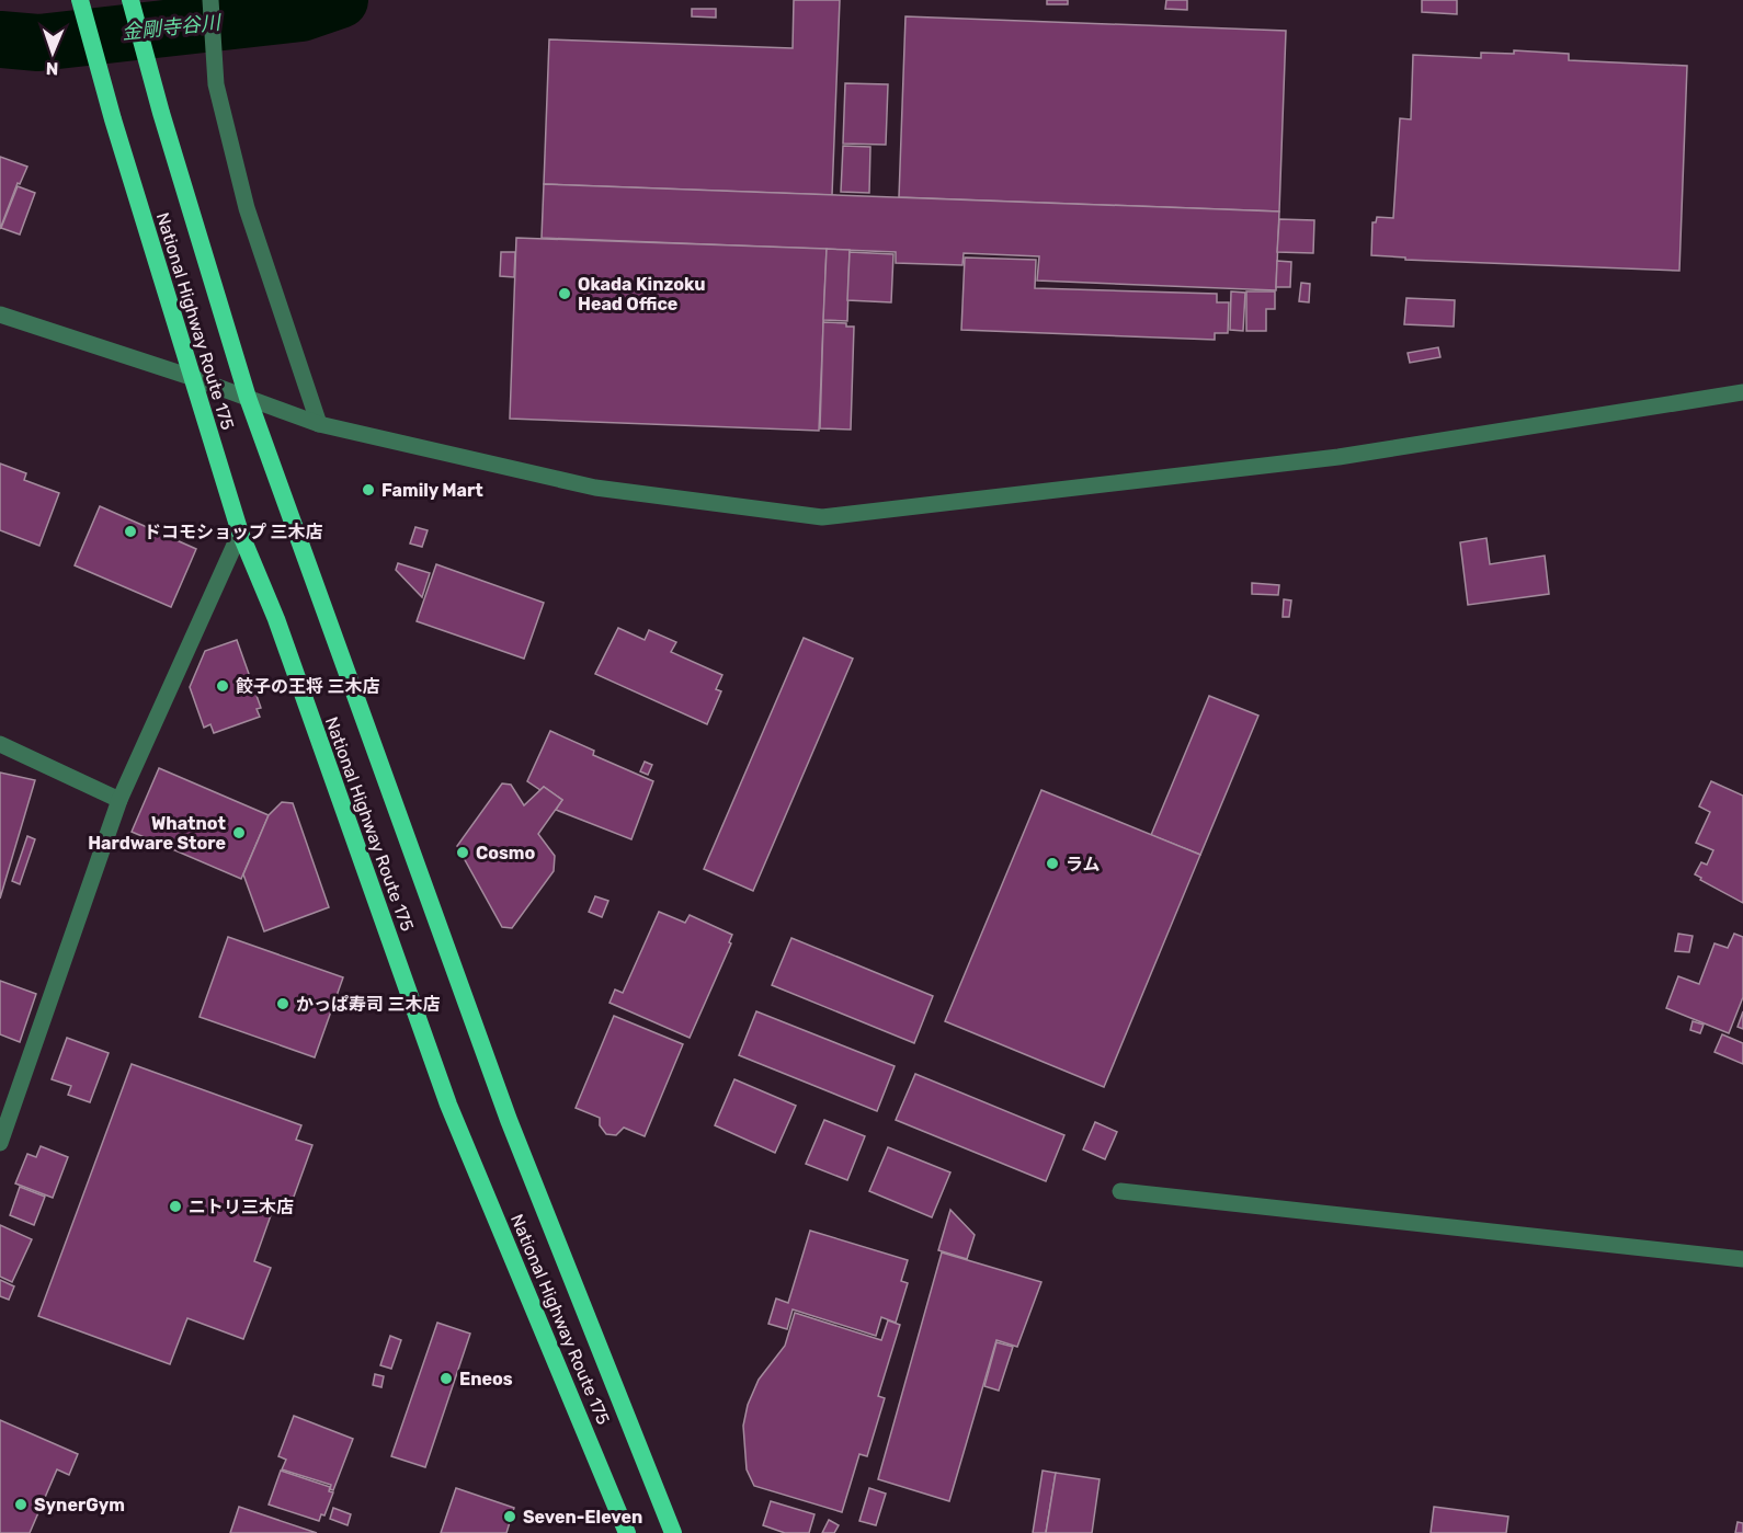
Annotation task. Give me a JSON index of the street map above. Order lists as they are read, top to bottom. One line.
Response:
{"streets":{"highway":["National Highway Route 175"]},"water":["金剛寺谷川"],"places":["Okada Kinzoku Head Office","Family Mart","ドコモショップ 三木店","餃子の王将 三木店","Whatnot Hardware Store","Cosmo","ラム","かっぱ寿司 三木店","ニトリ三木店","Eneos","SynerGym","Seven-Eleven"],"north":"bottom"}
